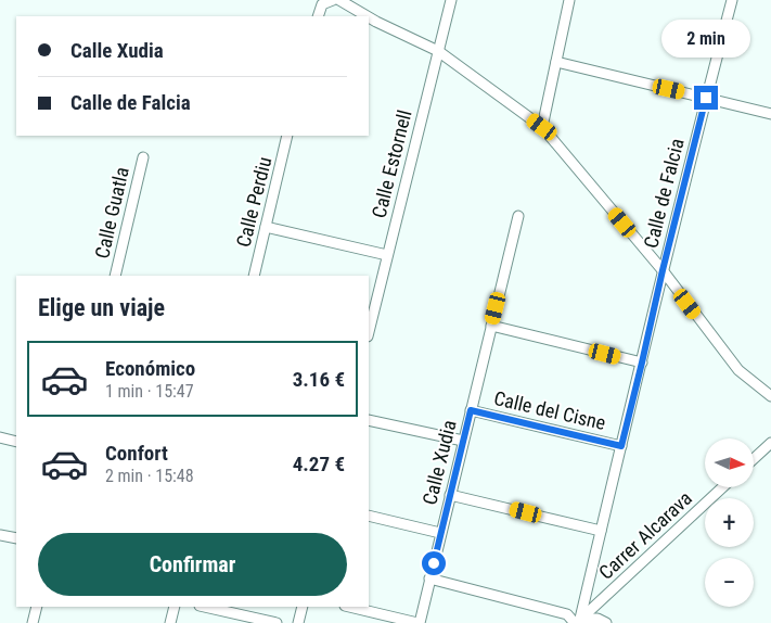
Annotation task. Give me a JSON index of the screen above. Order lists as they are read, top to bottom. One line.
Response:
{"streets":{"street":["Calle Estornell","Calle de Falcia","Calle Perdiu","Calle Guatla","Calle del Cisne","Calle Xudia","Carrer Alcarava"]},"crossings":[["Calle de Falcia","Calle del Cisne"],["Calle de Falcia","Carrer Alcarava"],["Calle del Cisne","Calle Xudia"]],"north":"right","page":{"banner":["Calle Xudia","Calle de Falcia"],"bubble":"2 min","heading":"Elige un viaje","list":[{"name":"Económico","note":"1 min · 15:47","value":"3.16 €"},{"name":"Confort","note":"2 min · 15:48","value":"4.27 €"}],"map_buttons":["+","−"],"buttons":"Confirmar"}}
